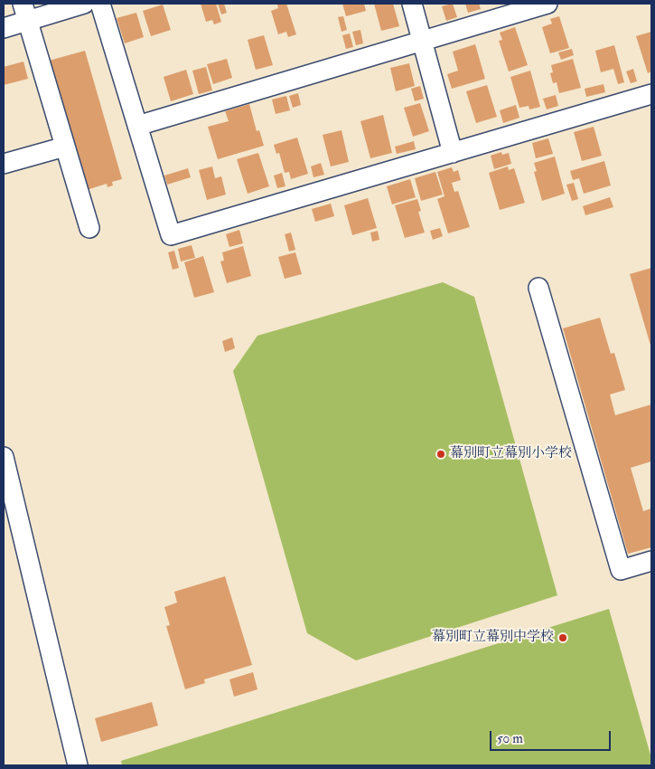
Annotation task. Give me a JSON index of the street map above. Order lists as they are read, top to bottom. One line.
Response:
{"places":["幕別町立幕別小学校","幕別町立幕別中学校"],"scale_bar":"50 m"}
